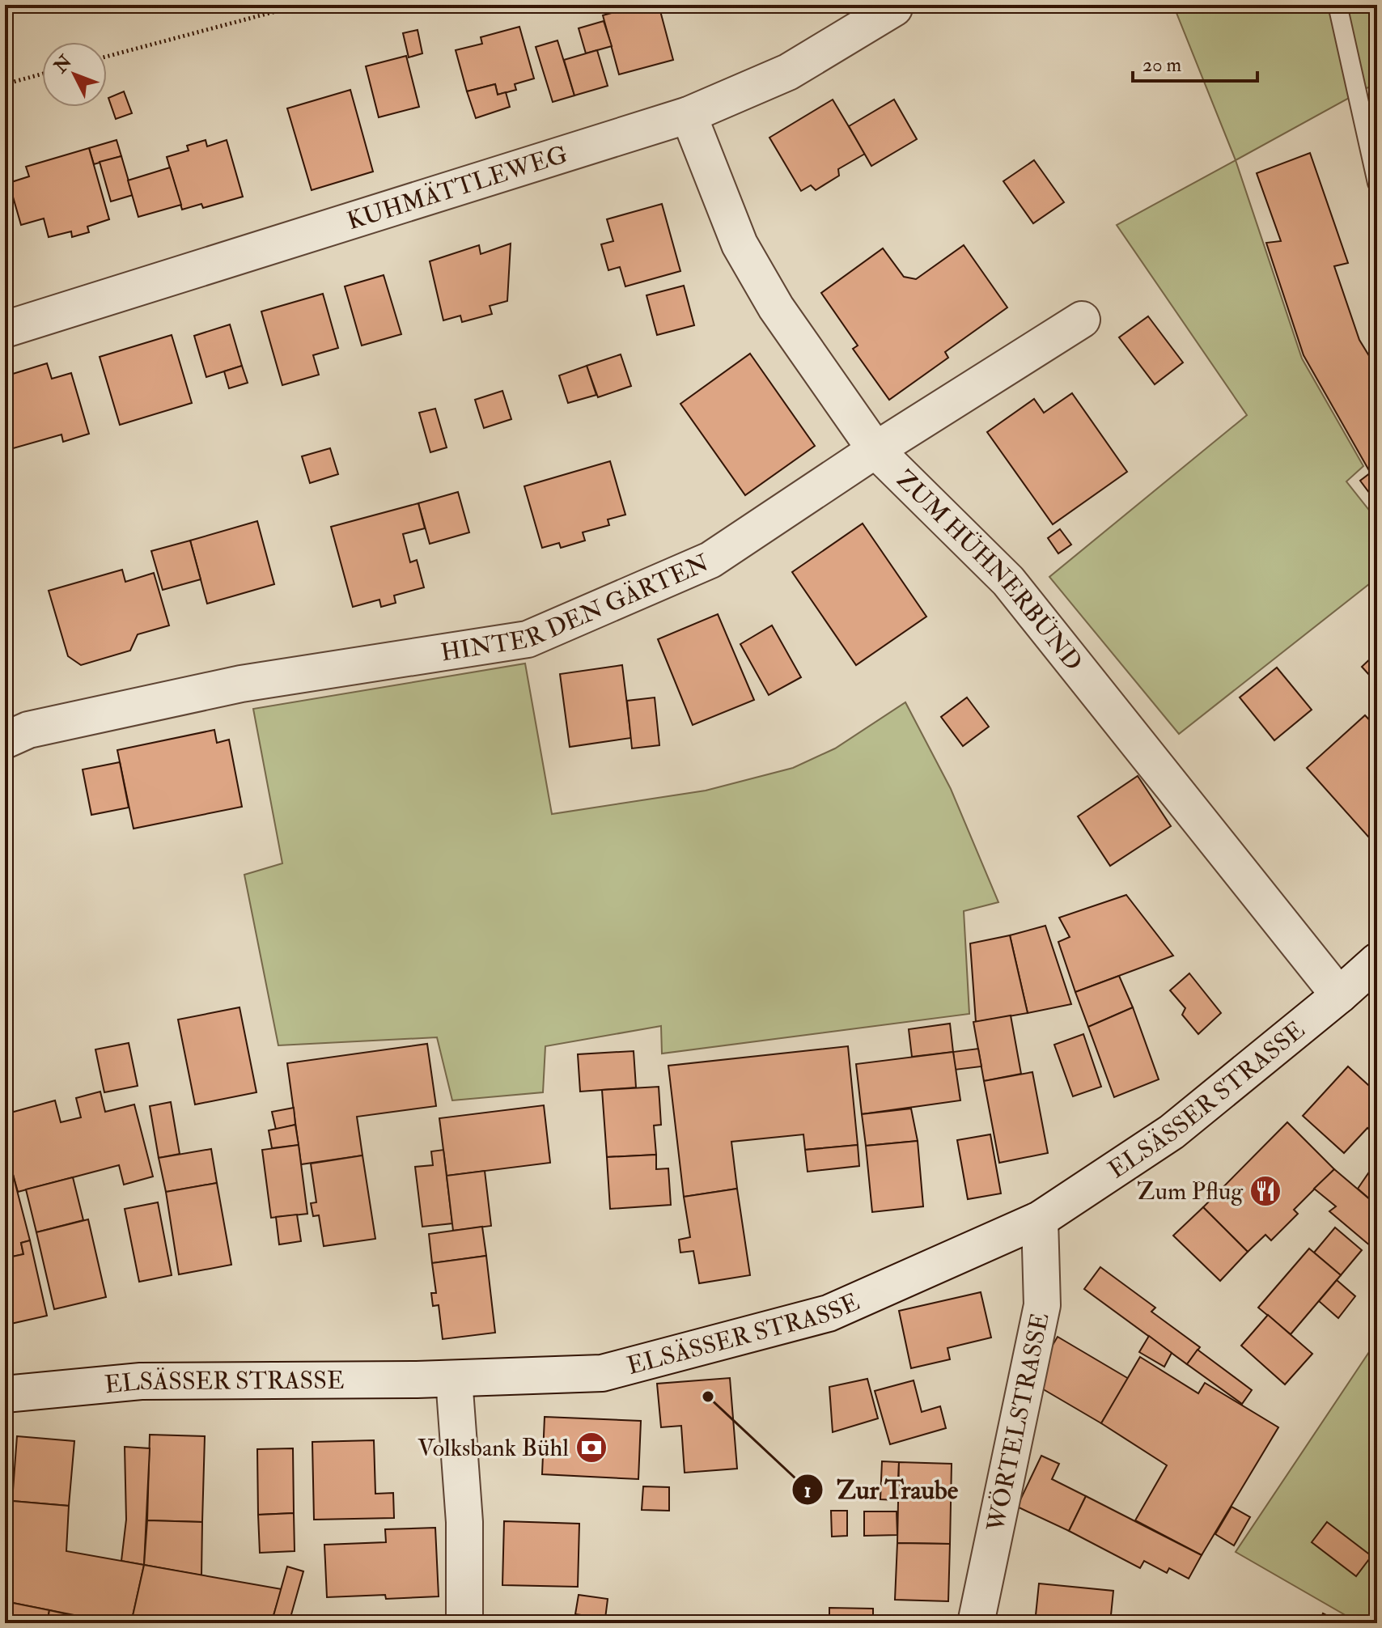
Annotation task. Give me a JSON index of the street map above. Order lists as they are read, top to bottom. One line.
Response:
{"streets":{"street":["KUHMÄTTLEWEG","ZUM HÜHNERBÜND","HINTER DEN GÄRTEN","ELSÄSSER STRASSE","WÖRTELSTRASSE"]},"crossings":[["KUHMÄTTLEWEG","ZUM HÜHNERBÜND"],["ZUM HÜHNERBÜND","HINTER DEN GÄRTEN"],["ZUM HÜHNERBÜND","ELSÄSSER STRASSE"],["ELSÄSSER STRASSE","WÖRTELSTRASSE"]],"places":{"restaurant":["Zum Pflug"],"other":["Zur Traube"],"bank":["Volksbank Bühl"]},"scale_bar":"20 m","north":"top left"}
